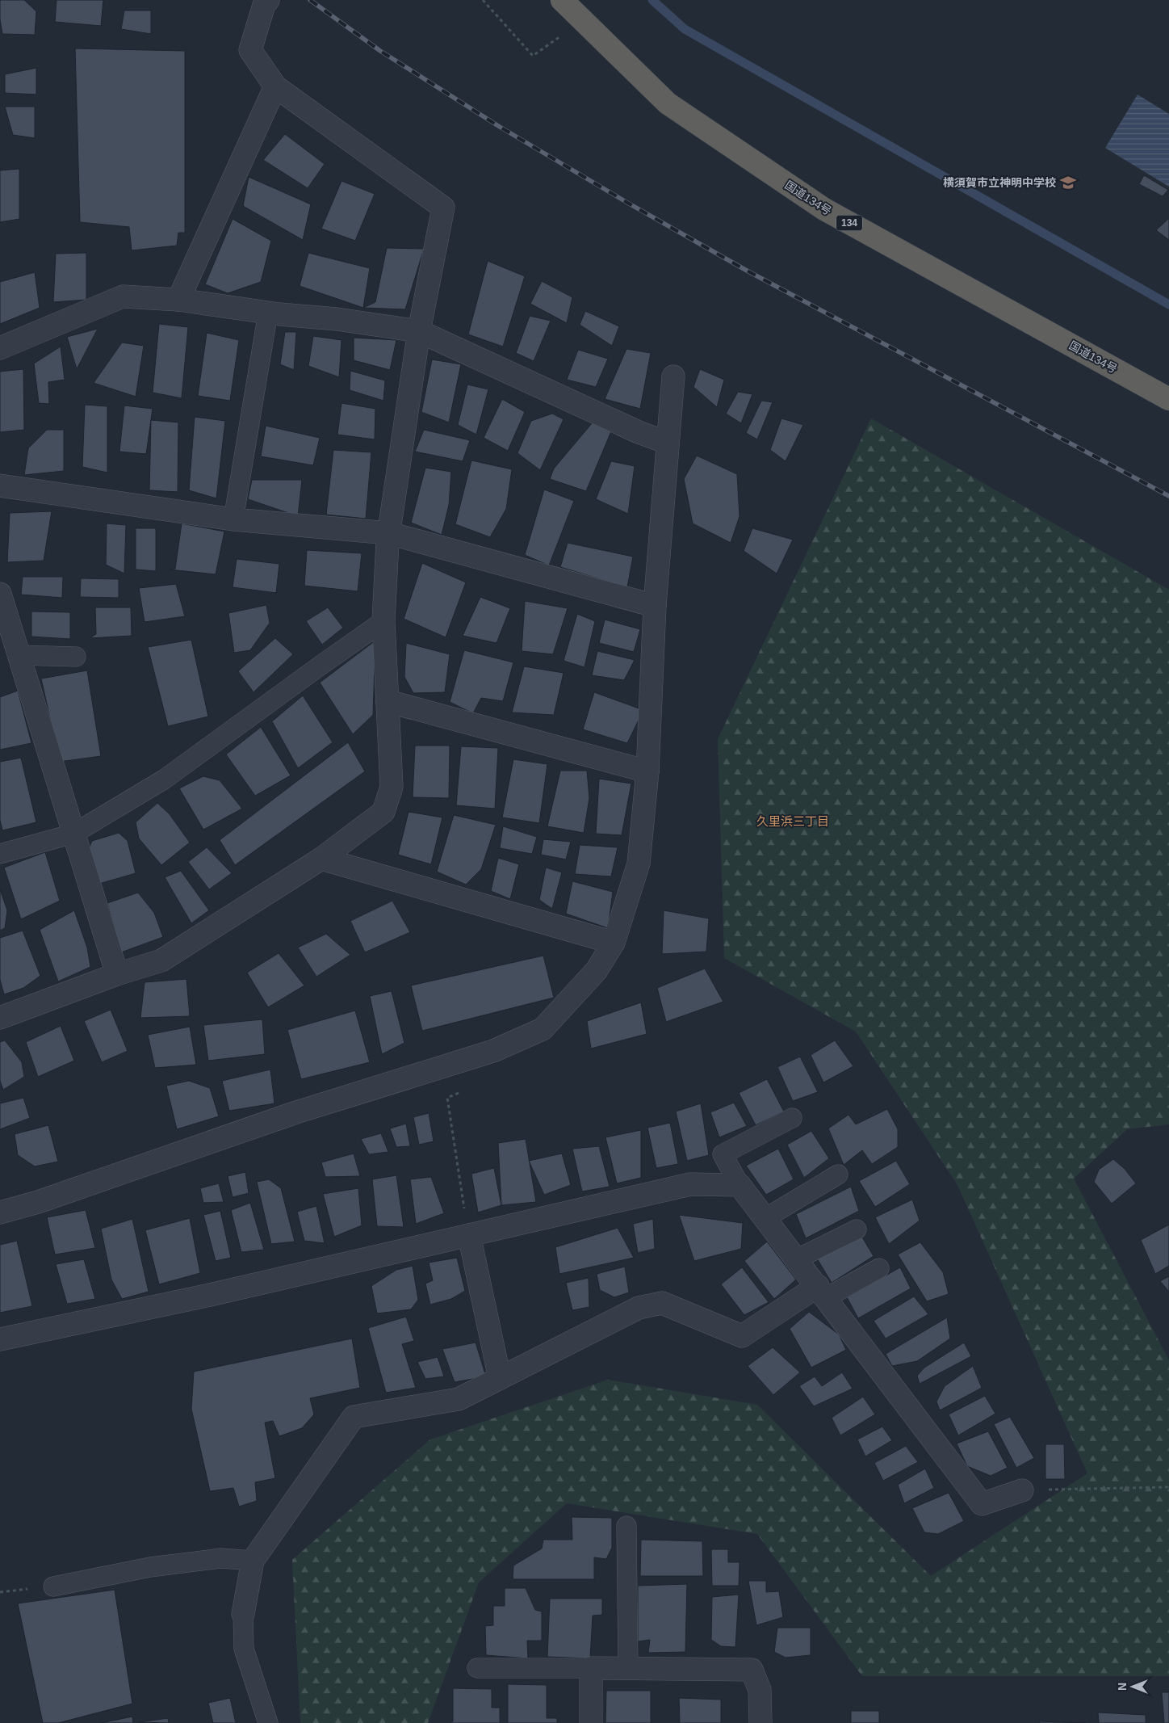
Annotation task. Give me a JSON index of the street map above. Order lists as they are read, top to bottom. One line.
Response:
{"streets":{"highway":["国道134号","134"]},"districts":["久里浜三丁目"],"places":{"school or university":["横須賀市立神明中学校"]},"north":"left"}
